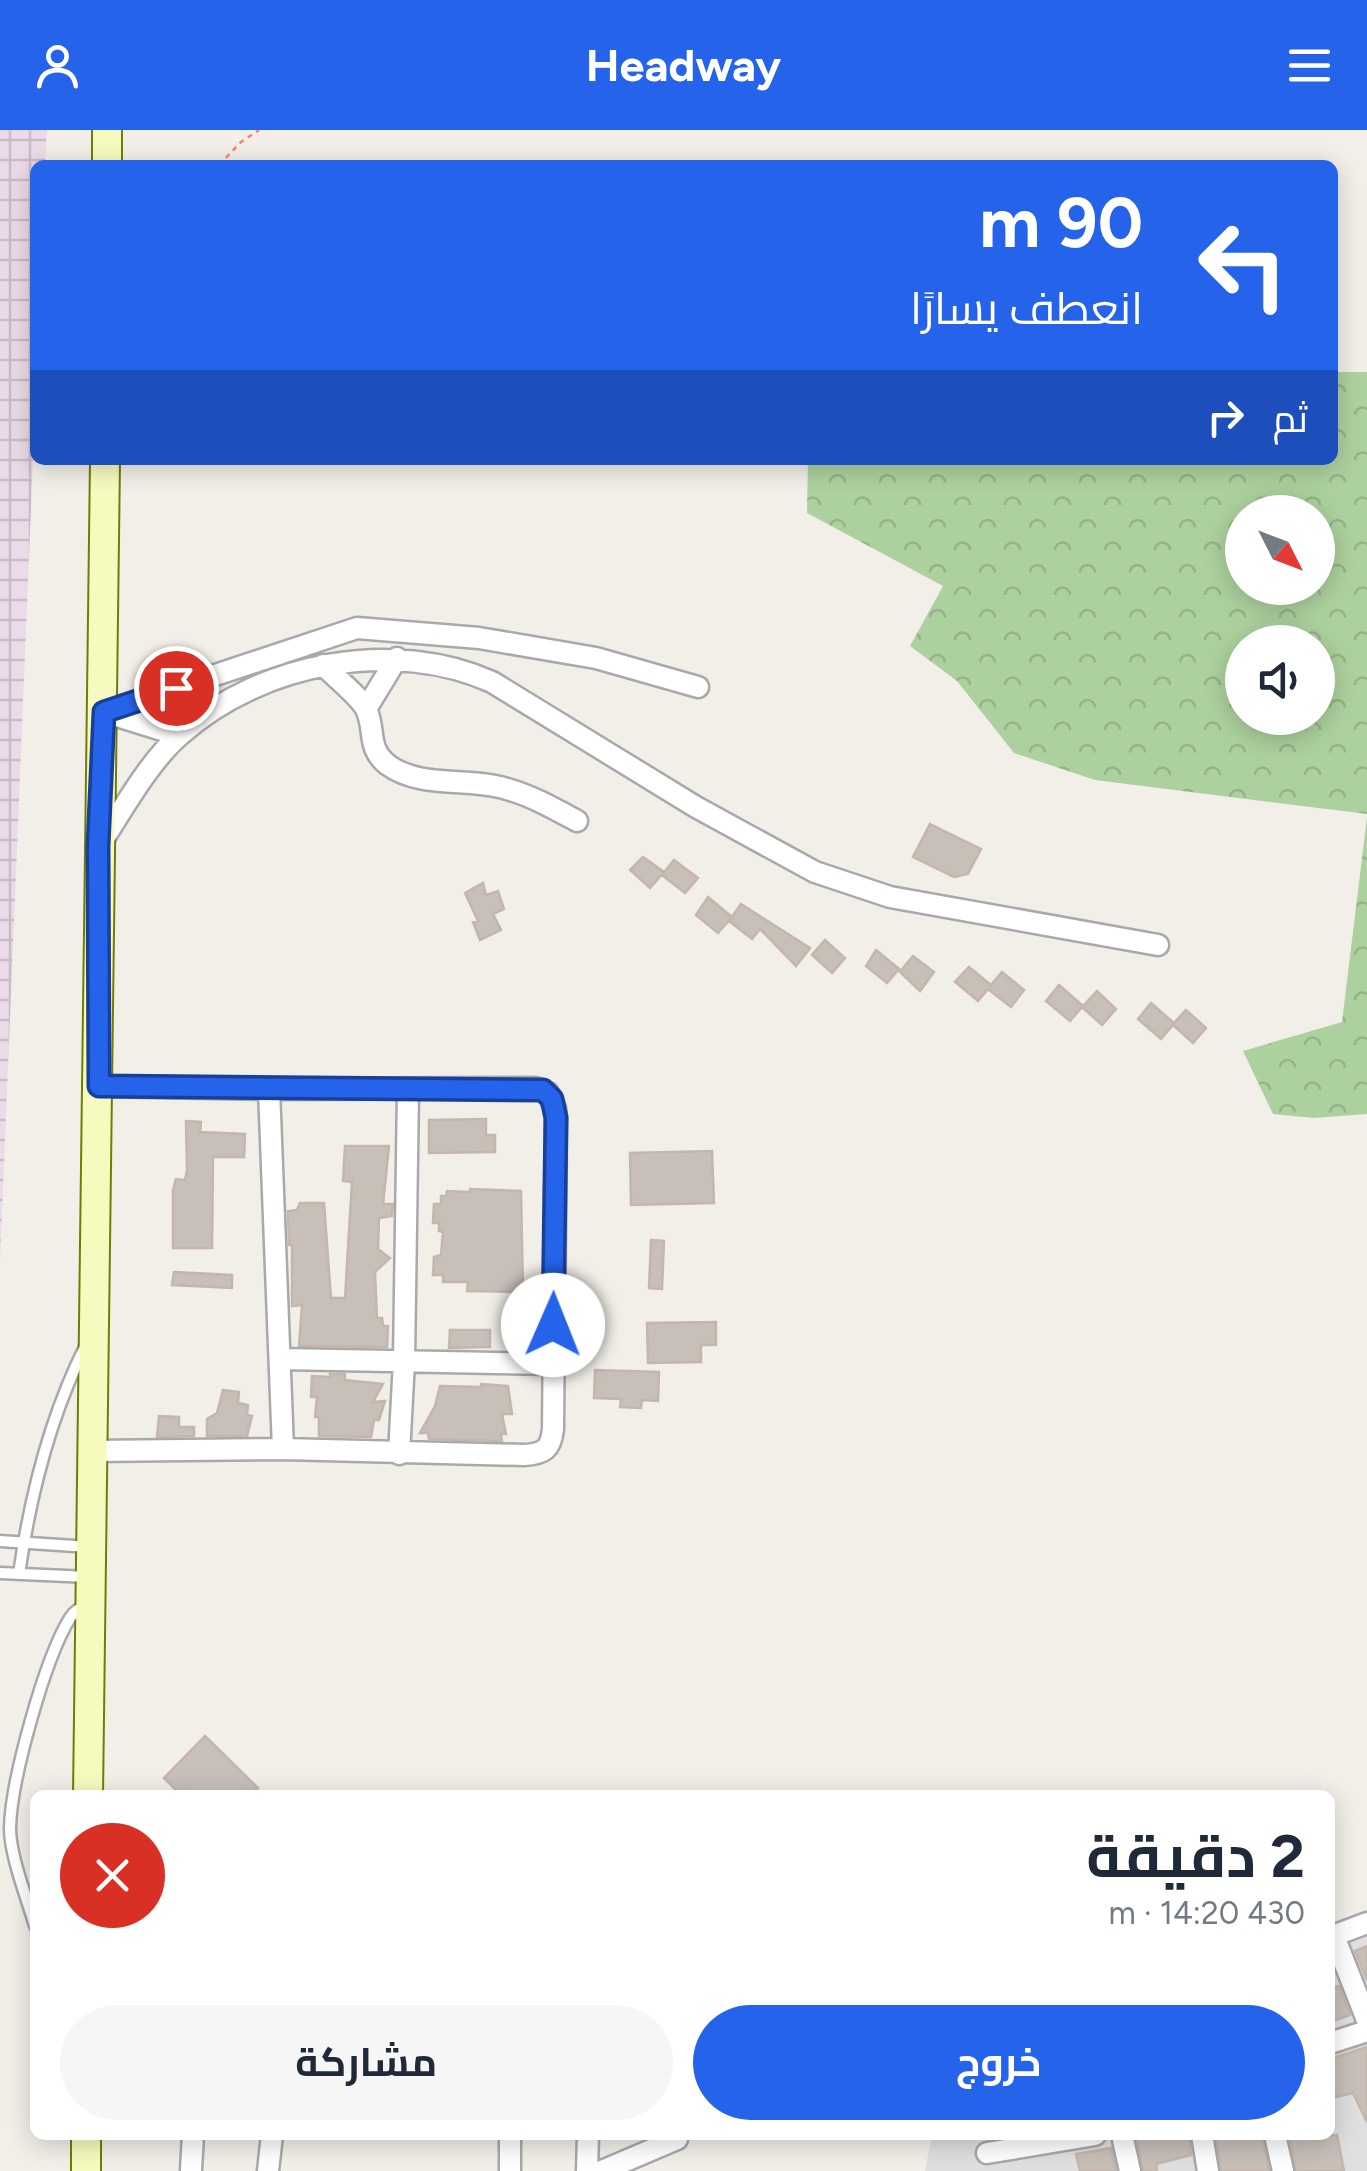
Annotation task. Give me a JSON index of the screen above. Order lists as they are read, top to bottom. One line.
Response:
{"north":"bottom right","page":{"header":"Headway","turn":["90 m","انعطف يسارًا"],"then":"ثم","heading":["2 دقيقة","430 m · 14:20"],"buttons":["خروج","مشاركة"]}}
